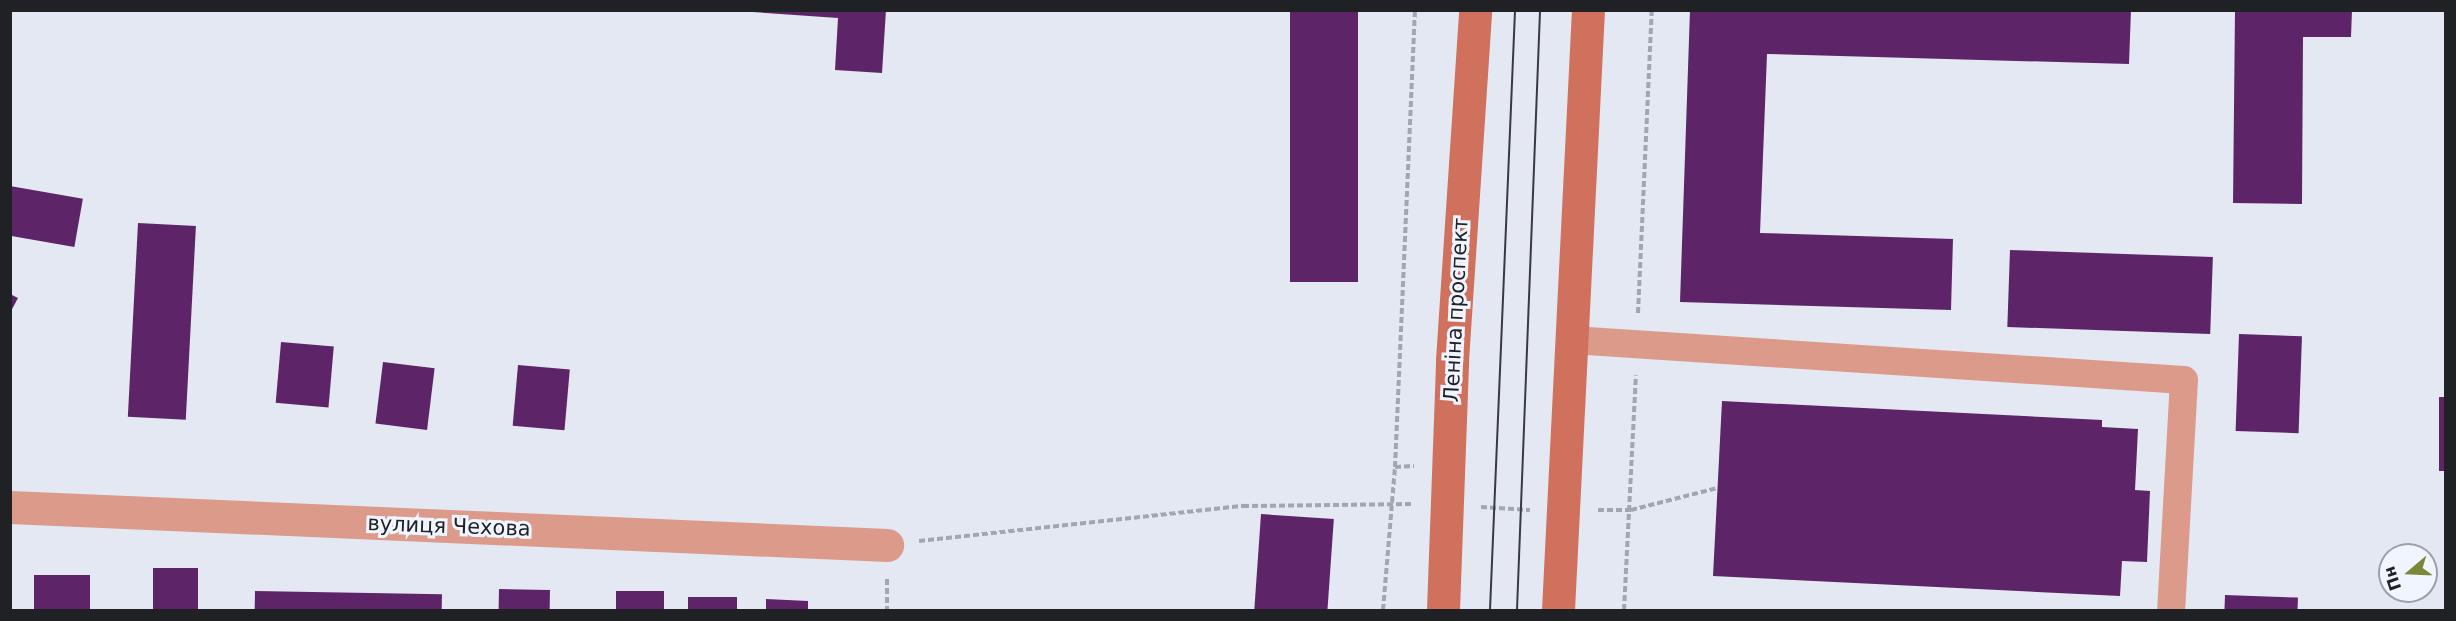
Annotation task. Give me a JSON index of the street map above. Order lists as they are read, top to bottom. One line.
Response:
{"streets":{"main road":["Леніна проспект"],"street":["вулиця Чехова"]},"north":"left"}
